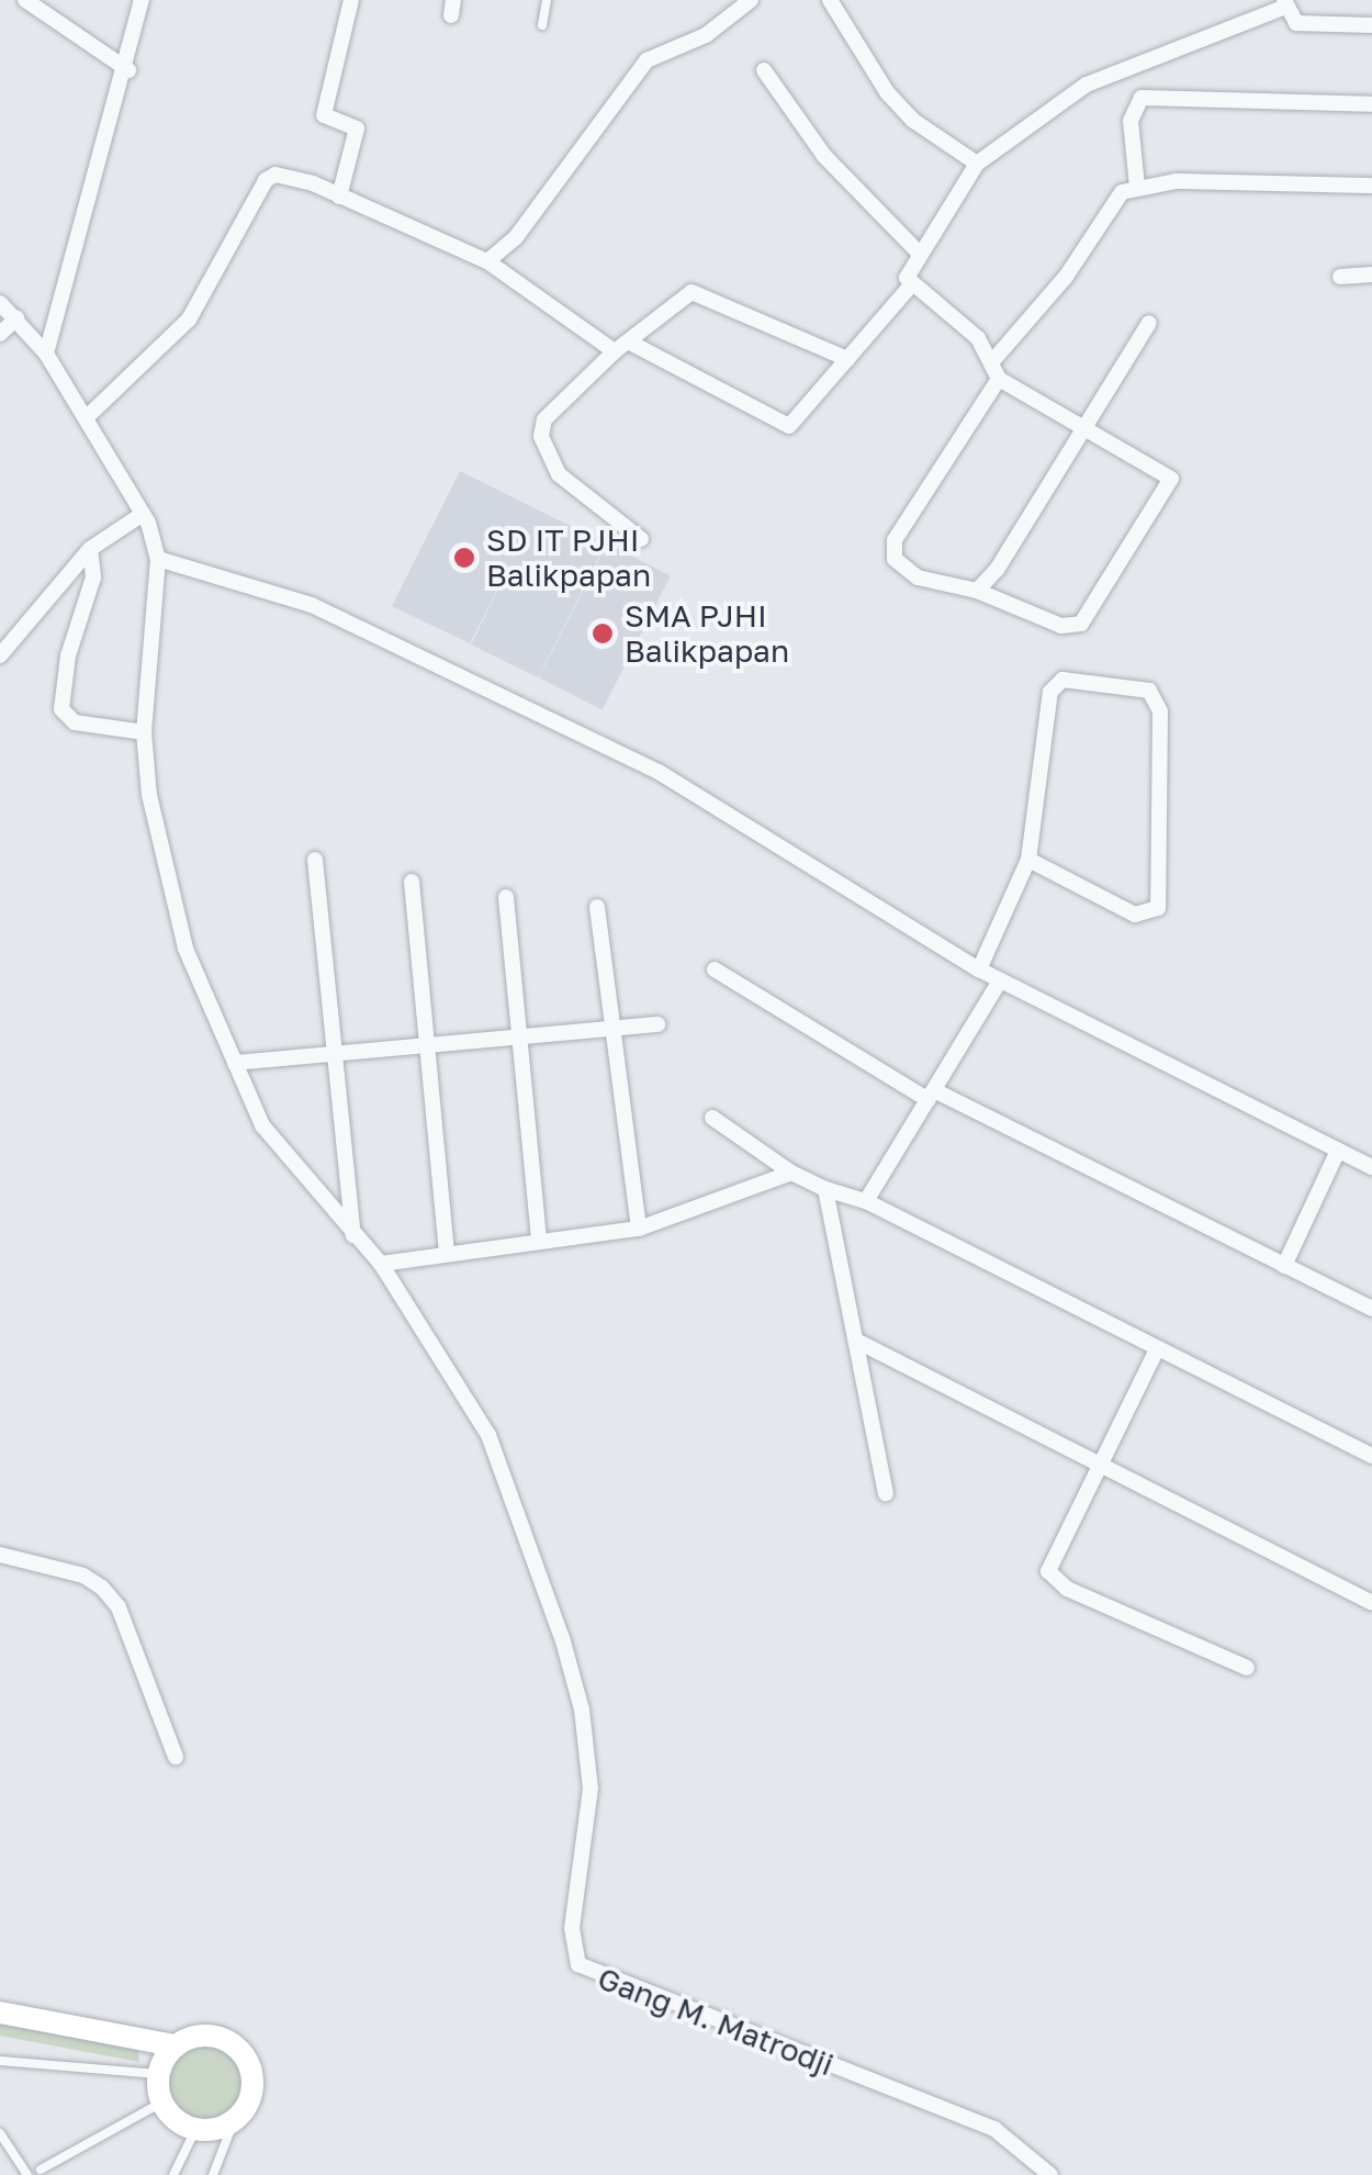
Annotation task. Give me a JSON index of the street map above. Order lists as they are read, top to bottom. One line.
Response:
{"streets":{"street":["Gang M. Matrodji"]},"places":["SD IT PJHI Balikpapan","SMA PJHI Balikpapan"]}
